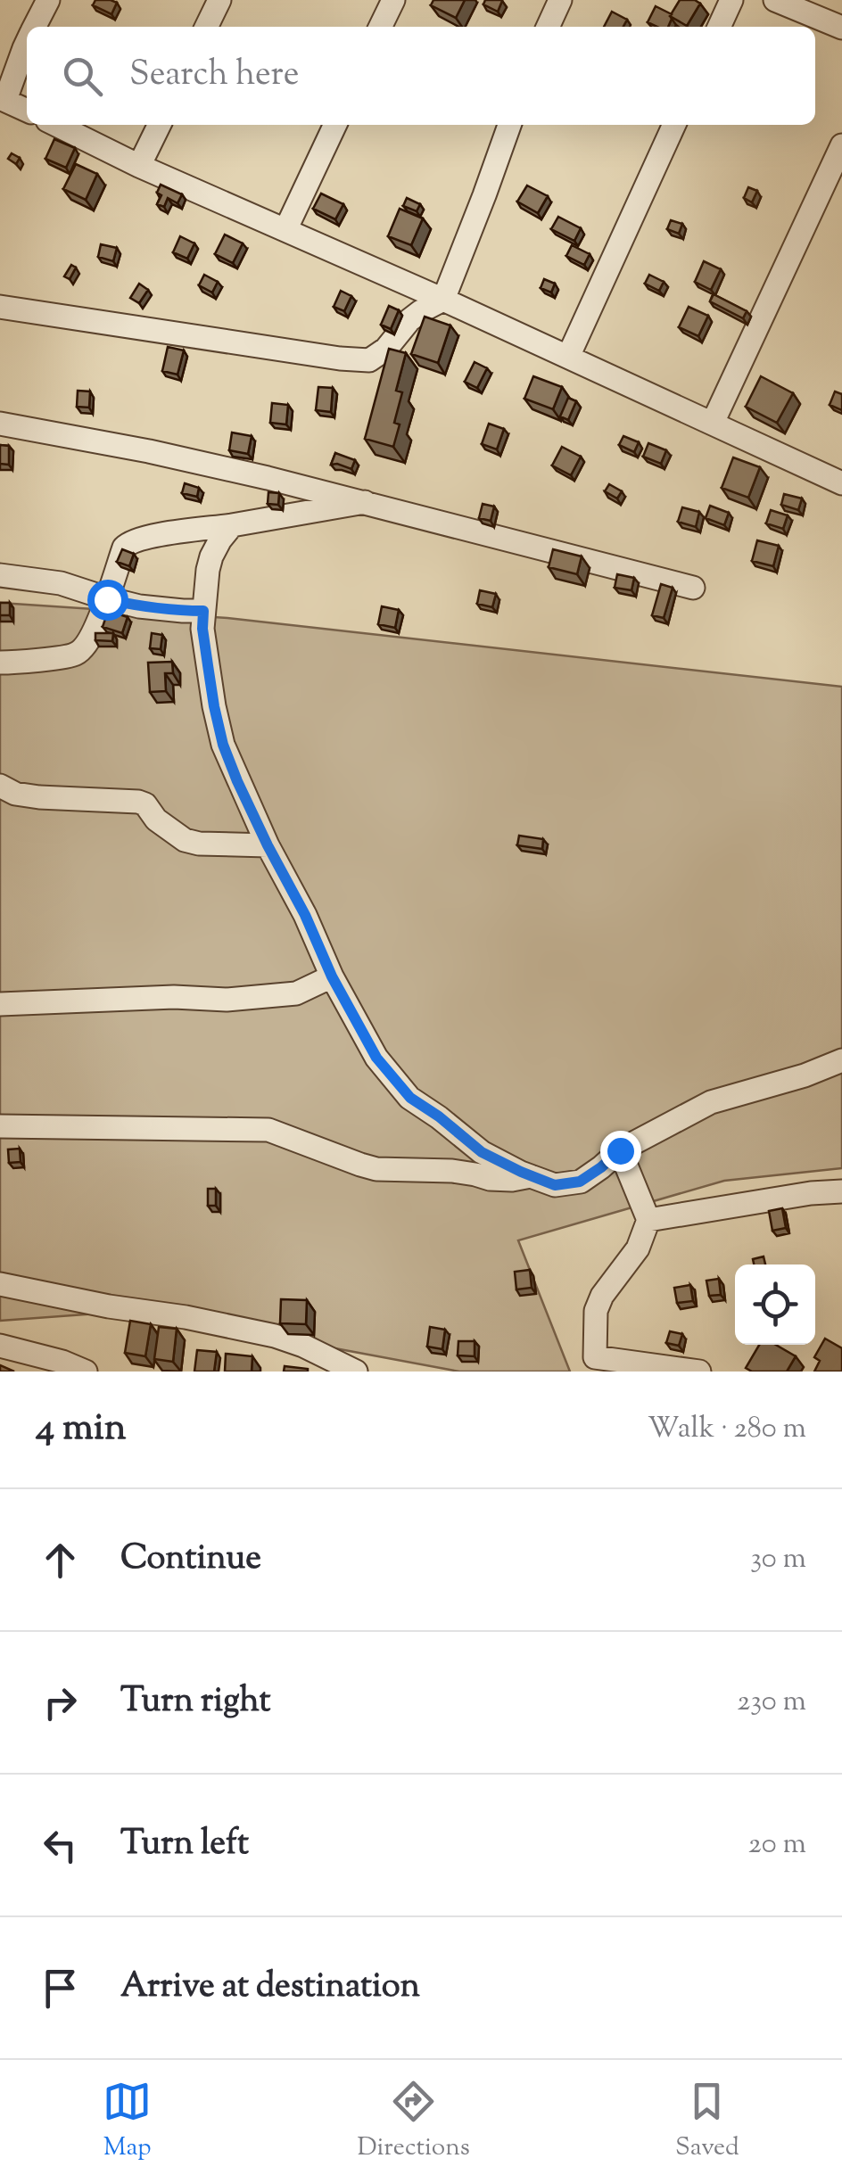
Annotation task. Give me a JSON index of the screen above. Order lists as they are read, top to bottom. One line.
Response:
{"page":{"search":"Search here","heading":["4 min","Walk · 280 m"],"list":[["Continue","30 m"],["Turn right","230 m"],["Turn left","20 m"],"Arrive at destination"],"nav":["Map","Directions","Saved"]}}
